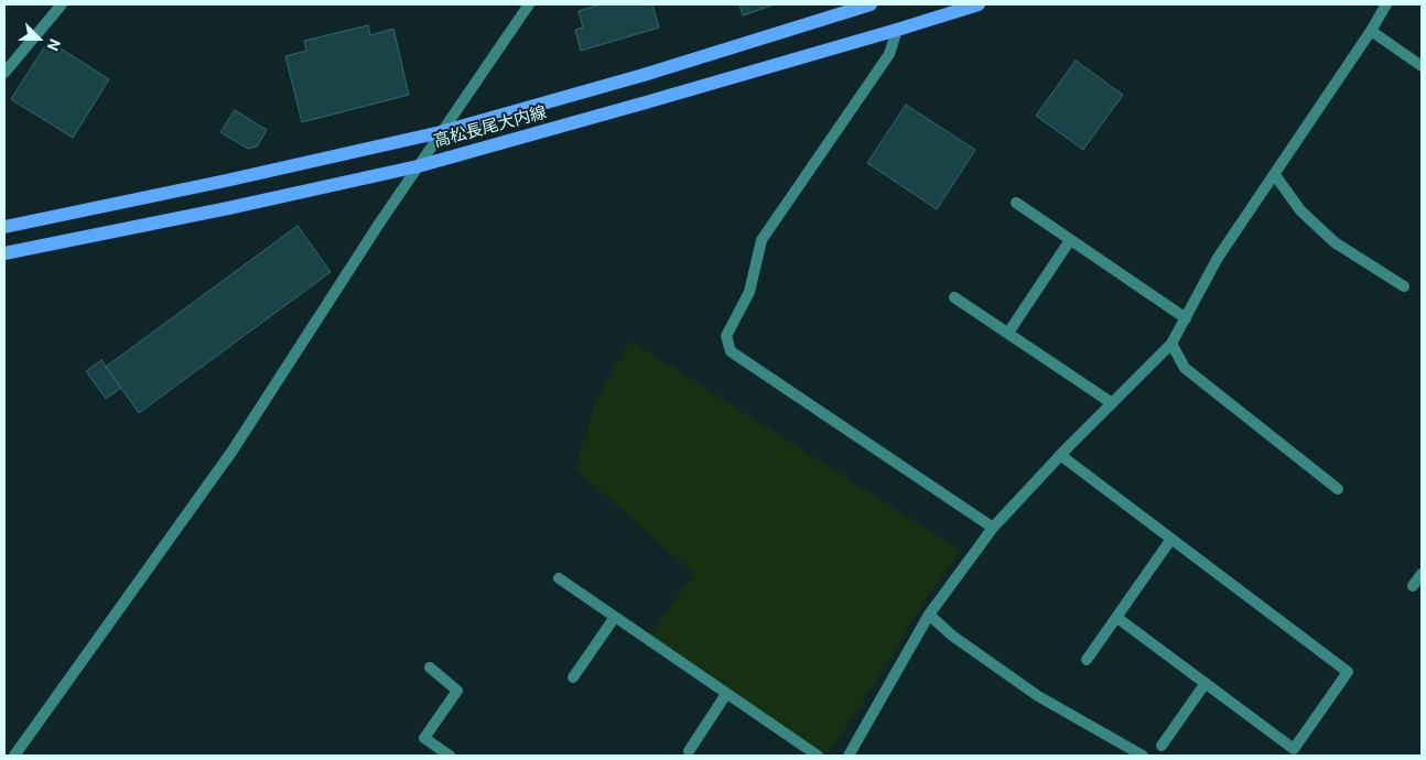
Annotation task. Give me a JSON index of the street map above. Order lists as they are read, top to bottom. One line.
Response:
{"streets":{"main road":["高松長尾大内線"]},"north":"bottom right"}
